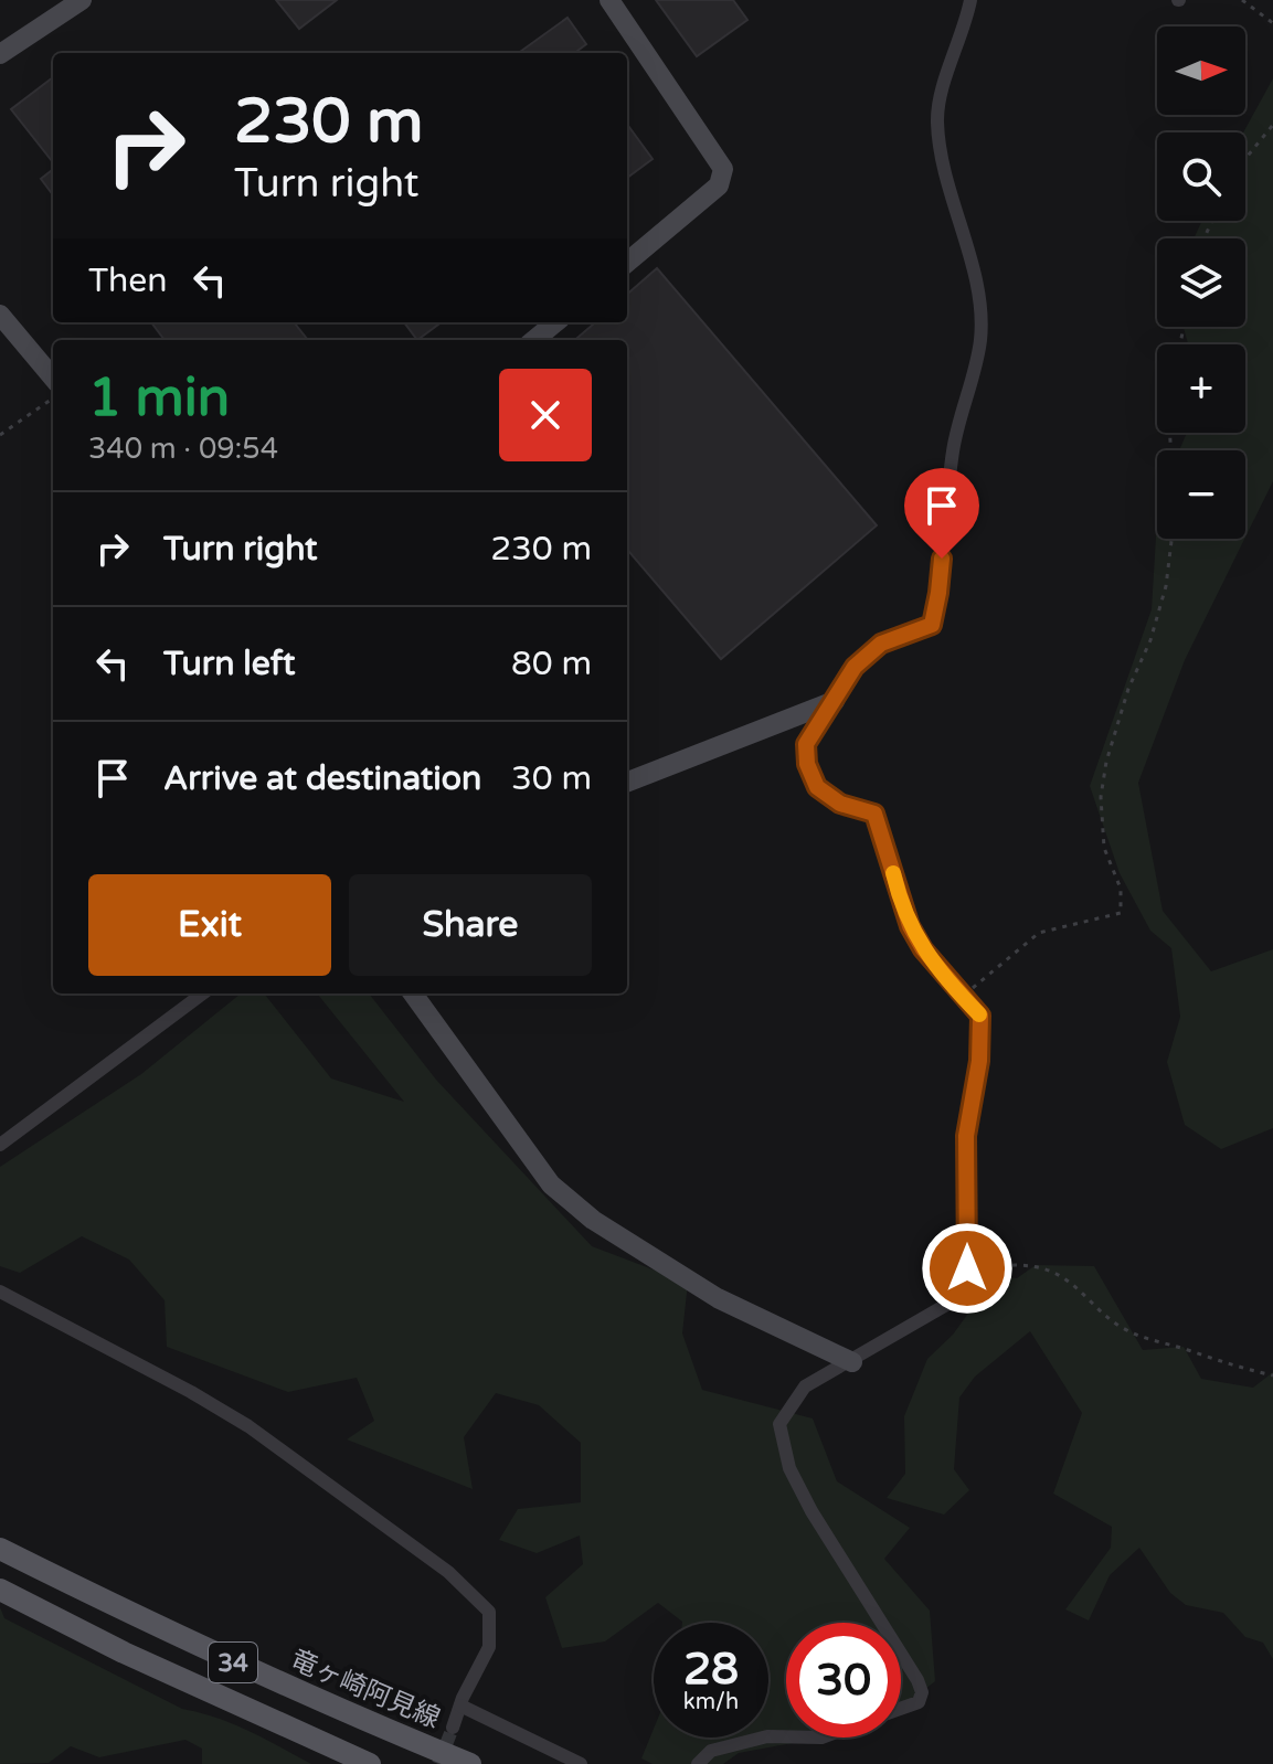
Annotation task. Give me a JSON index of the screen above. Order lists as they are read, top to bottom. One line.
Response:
{"streets":{"main road":["34","竜ヶ崎阿見線"]},"north":"right","page":{"map_buttons":["+","−"],"turn":["230 m","Turn right"],"then":"Then","heading":["1 min","340 m · 09:54"],"list":[{"name":"Turn right","value":"230 m"},{"name":"Turn left","value":"80 m"},{"name":"Arrive at destination","value":"30 m"}],"buttons":["Exit","Share"],"speed":"28 km/h","limit":"30"}}
